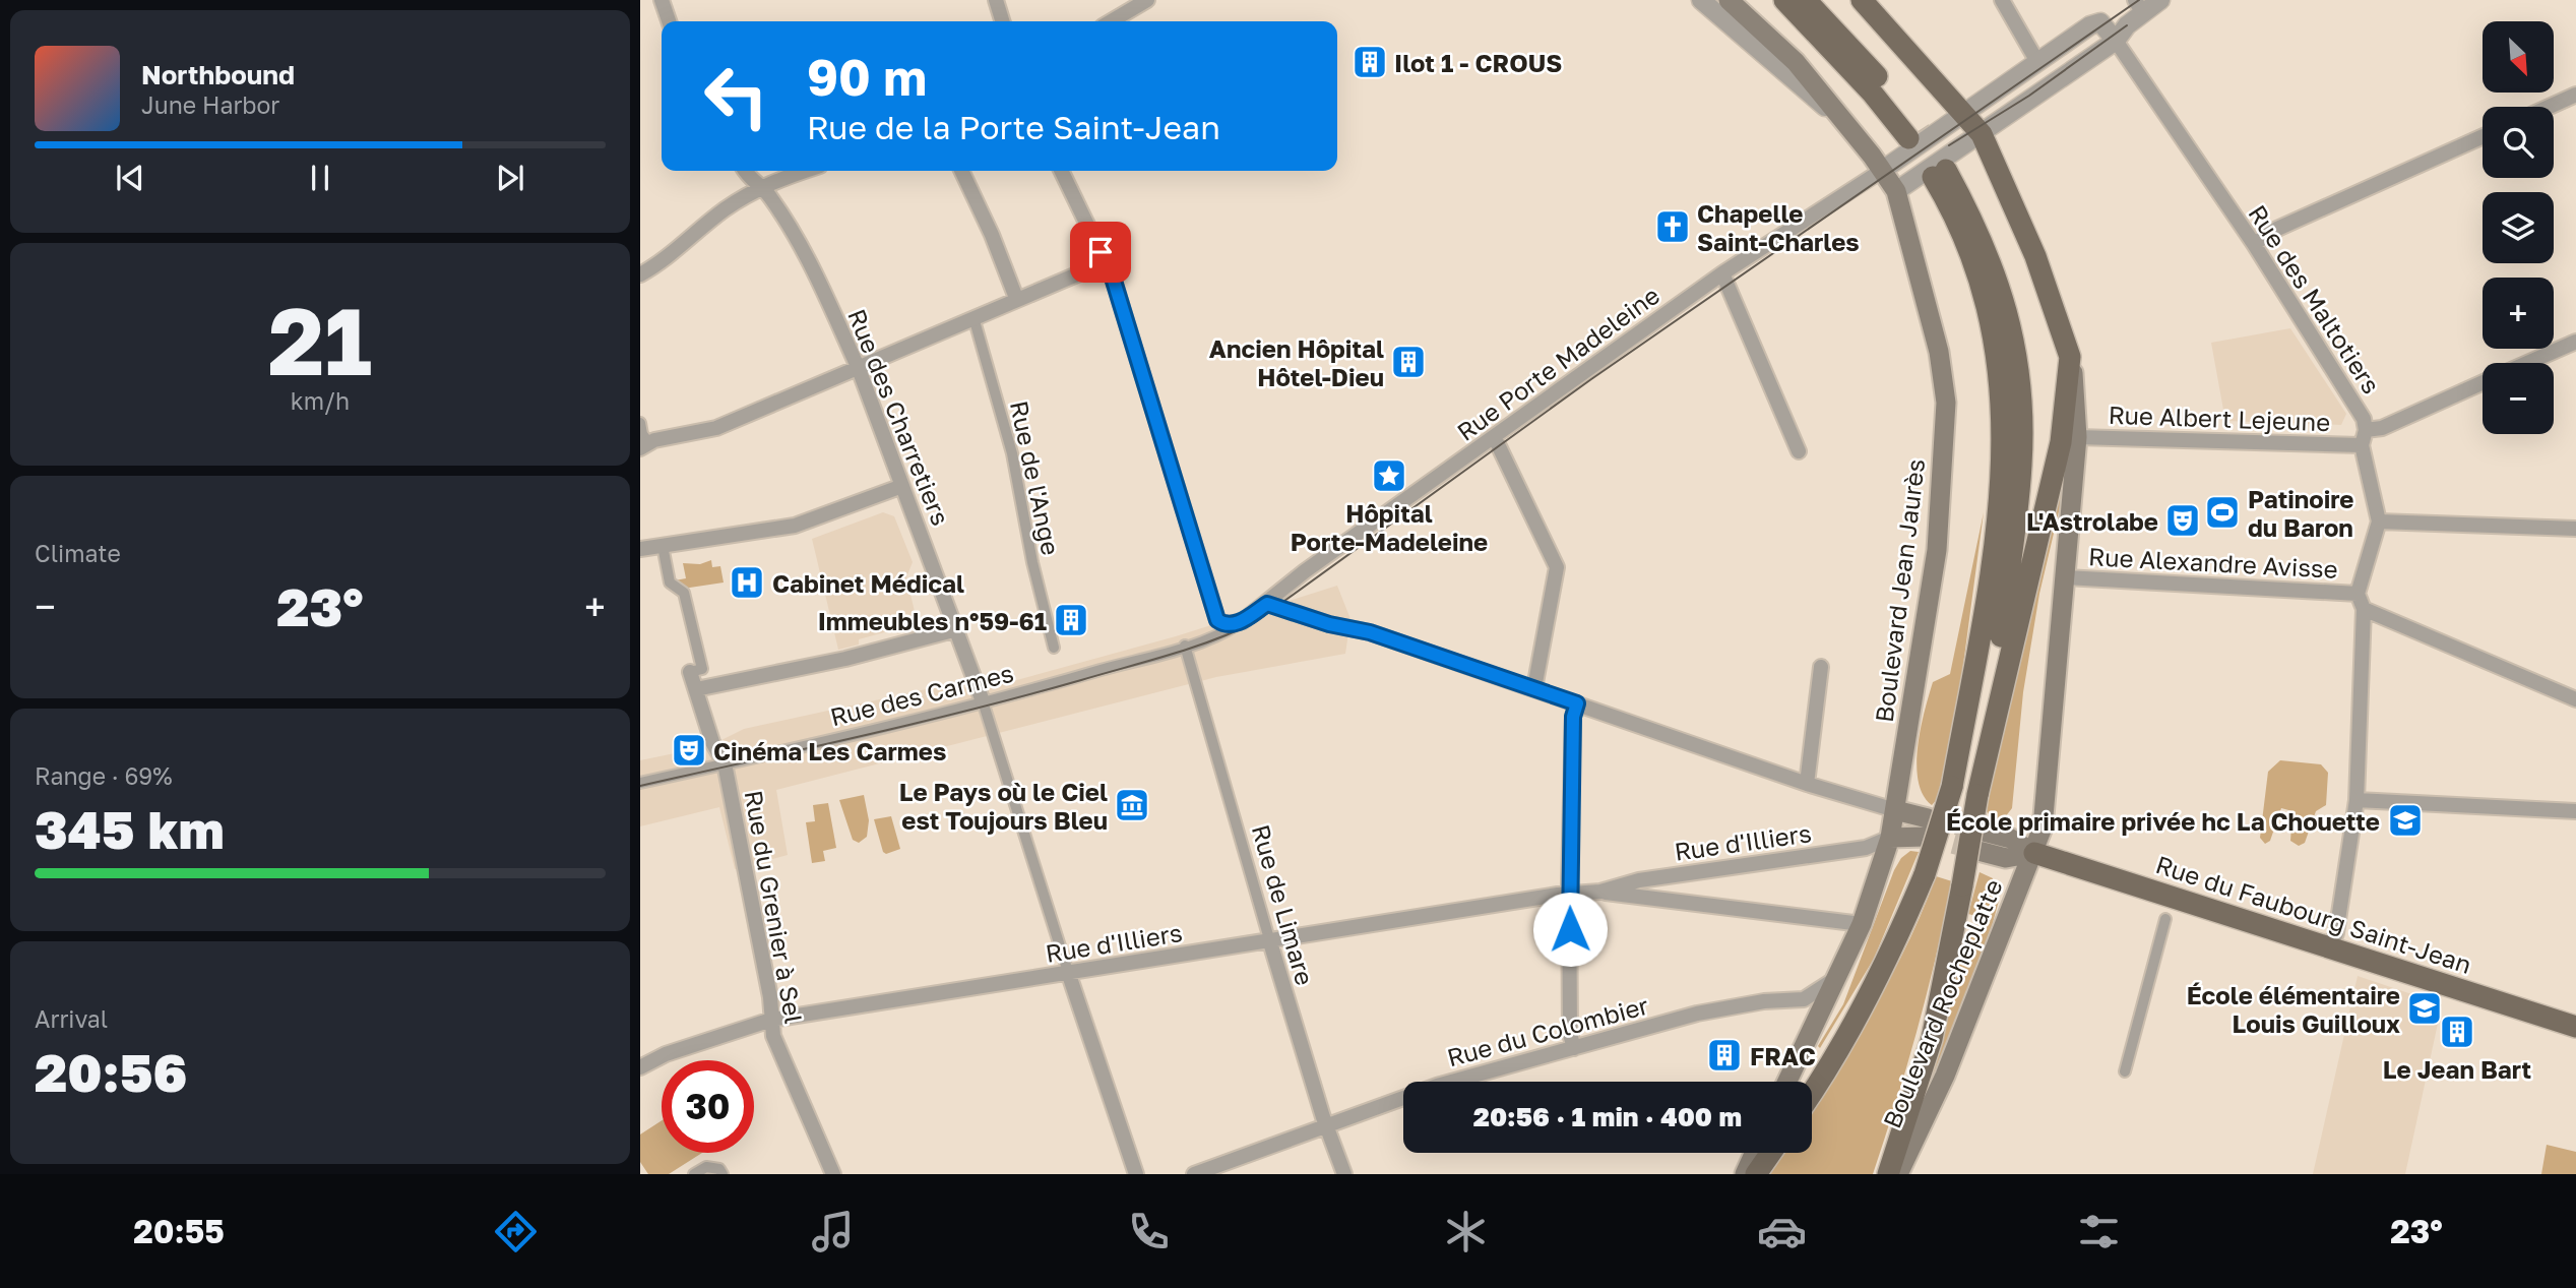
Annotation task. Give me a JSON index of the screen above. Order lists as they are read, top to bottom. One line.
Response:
{"streets":{"main road":["Boulevard Jean Jaurès","Rue du Faubourg Saint-Jean","Boulevard Rocheplatte"],"street":["Rue des Maltotiers","Rue Porte Madeleine","Rue des Charretiers","Rue Albert Lejeune","Rue de l'Ange","Rue Alexandre Avisse","Rue des Carmes","Rue d'Illiers","Rue de Limare","Rue du Grenier à Sel","Rue du Colombier"]},"crossings":[["Rue des Maltotiers","Rue Albert Lejeune"],["Rue des Maltotiers","Rue Alexandre Avisse"],["Rue Porte Madeleine","Boulevard Jean Jaurès"],["Rue Porte Madeleine","Rue des Carmes"],["Rue des Charretiers","Rue des Carmes"],["Boulevard Jean Jaurès","Rue d'Illiers"],["Rue des Carmes","Rue de Limare"],["Rue des Carmes","Rue du Grenier à Sel"],["Rue d'Illiers","Rue de Limare"],["Rue d'Illiers","Rue du Grenier à Sel"],["Rue de Limare","Rue du Colombier"],["Rue du Faubourg Saint-Jean","Boulevard Rocheplatte"]],"places":{"building":["Ilot 1 - CROUS","Ancien Hôpital Hôtel-Dieu","Immeubles n°59-61","Le Jean Bart","FRAC"],"church":["Chapelle Saint-Charles"],"place":["Hôpital Porte-Madeleine"],"sports":["Patinoire du Baron"],"theatre":["L'Astrolabe","Cinéma Les Carmes"],"hospital":["Cabinet Médical"],"museum":["Le Pays où le Ciel est Toujours Bleu"],"school or university":["École primaire privée hc La Chouette","École élémentaire Louis Guilloux"]},"north":"bottom right","page":{"map_buttons":["+","−"],"turn":["90 m","Rue de la Porte Saint-Jean"],"song":["Northbound","June Harbor"],"tile":[["21","km/h"],"Climate",["Range · 69%","345 km"],["Arrival","20:56"]],"heat":["−","23°","+"],"limit":"30","trip":"20:56 · 1 min · 400 m","tabs":["20:55","23°"]}}
